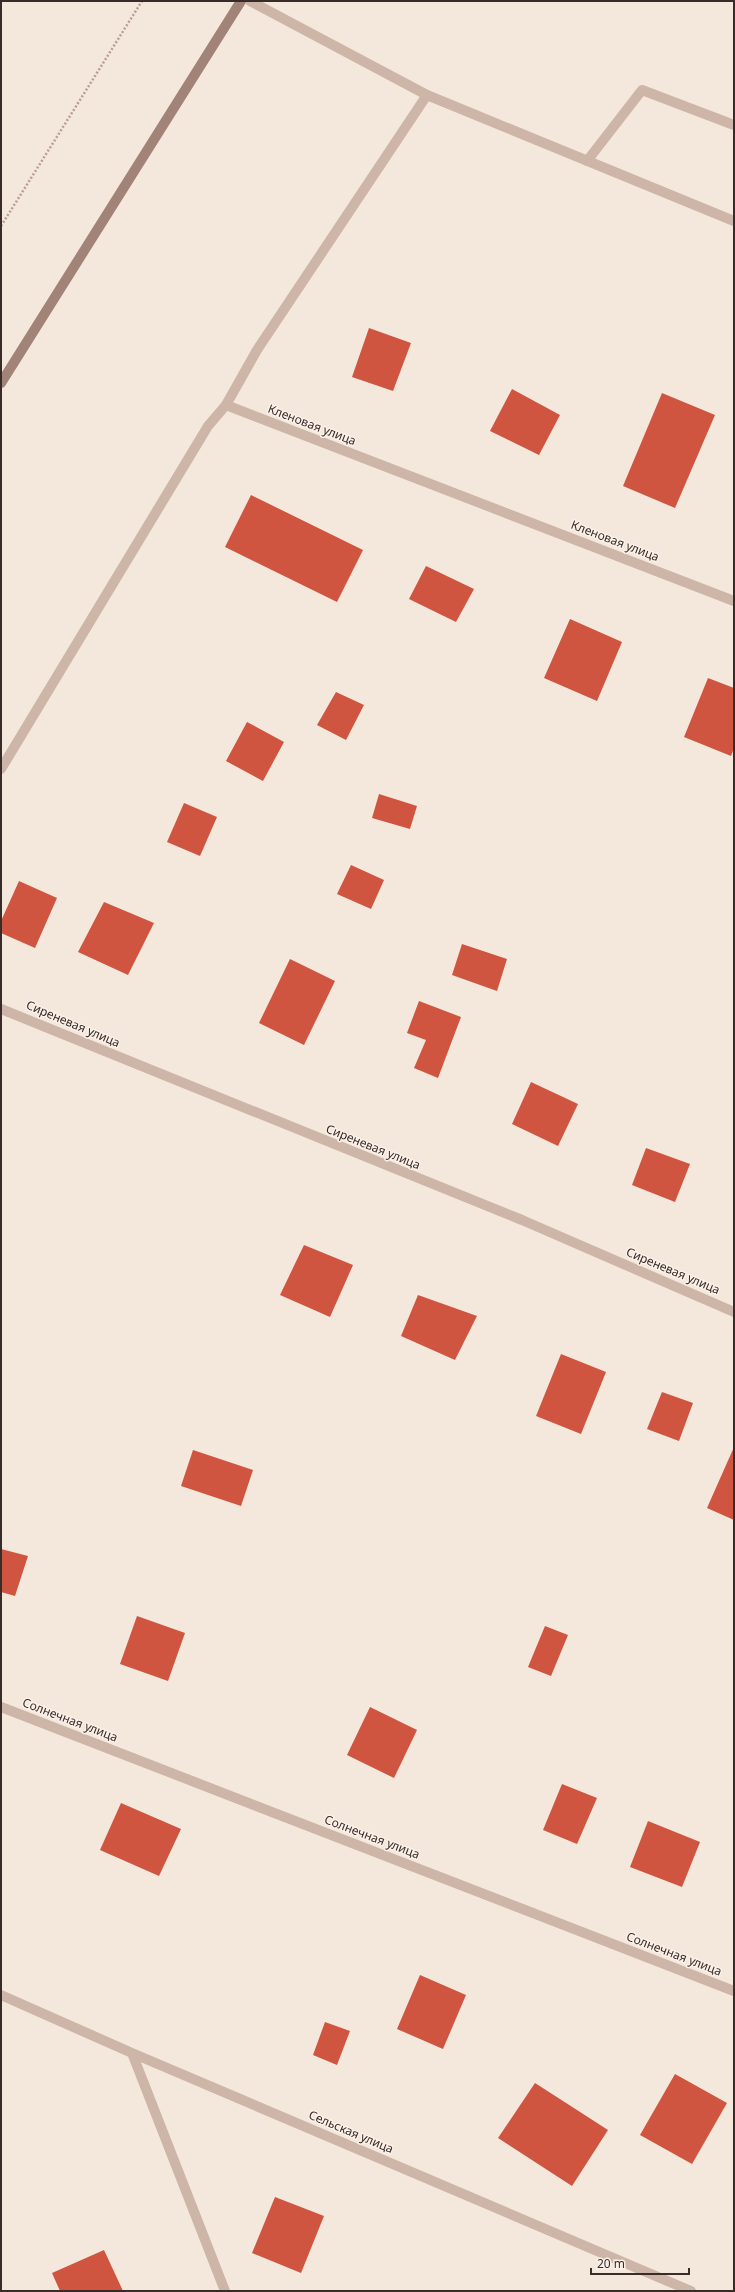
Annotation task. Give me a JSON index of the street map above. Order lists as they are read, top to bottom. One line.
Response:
{"streets":{"street":["Кленовая улица","Сиреневая улица","Солнечная улица","Сельская улица"]},"scale_bar":"20 m"}
